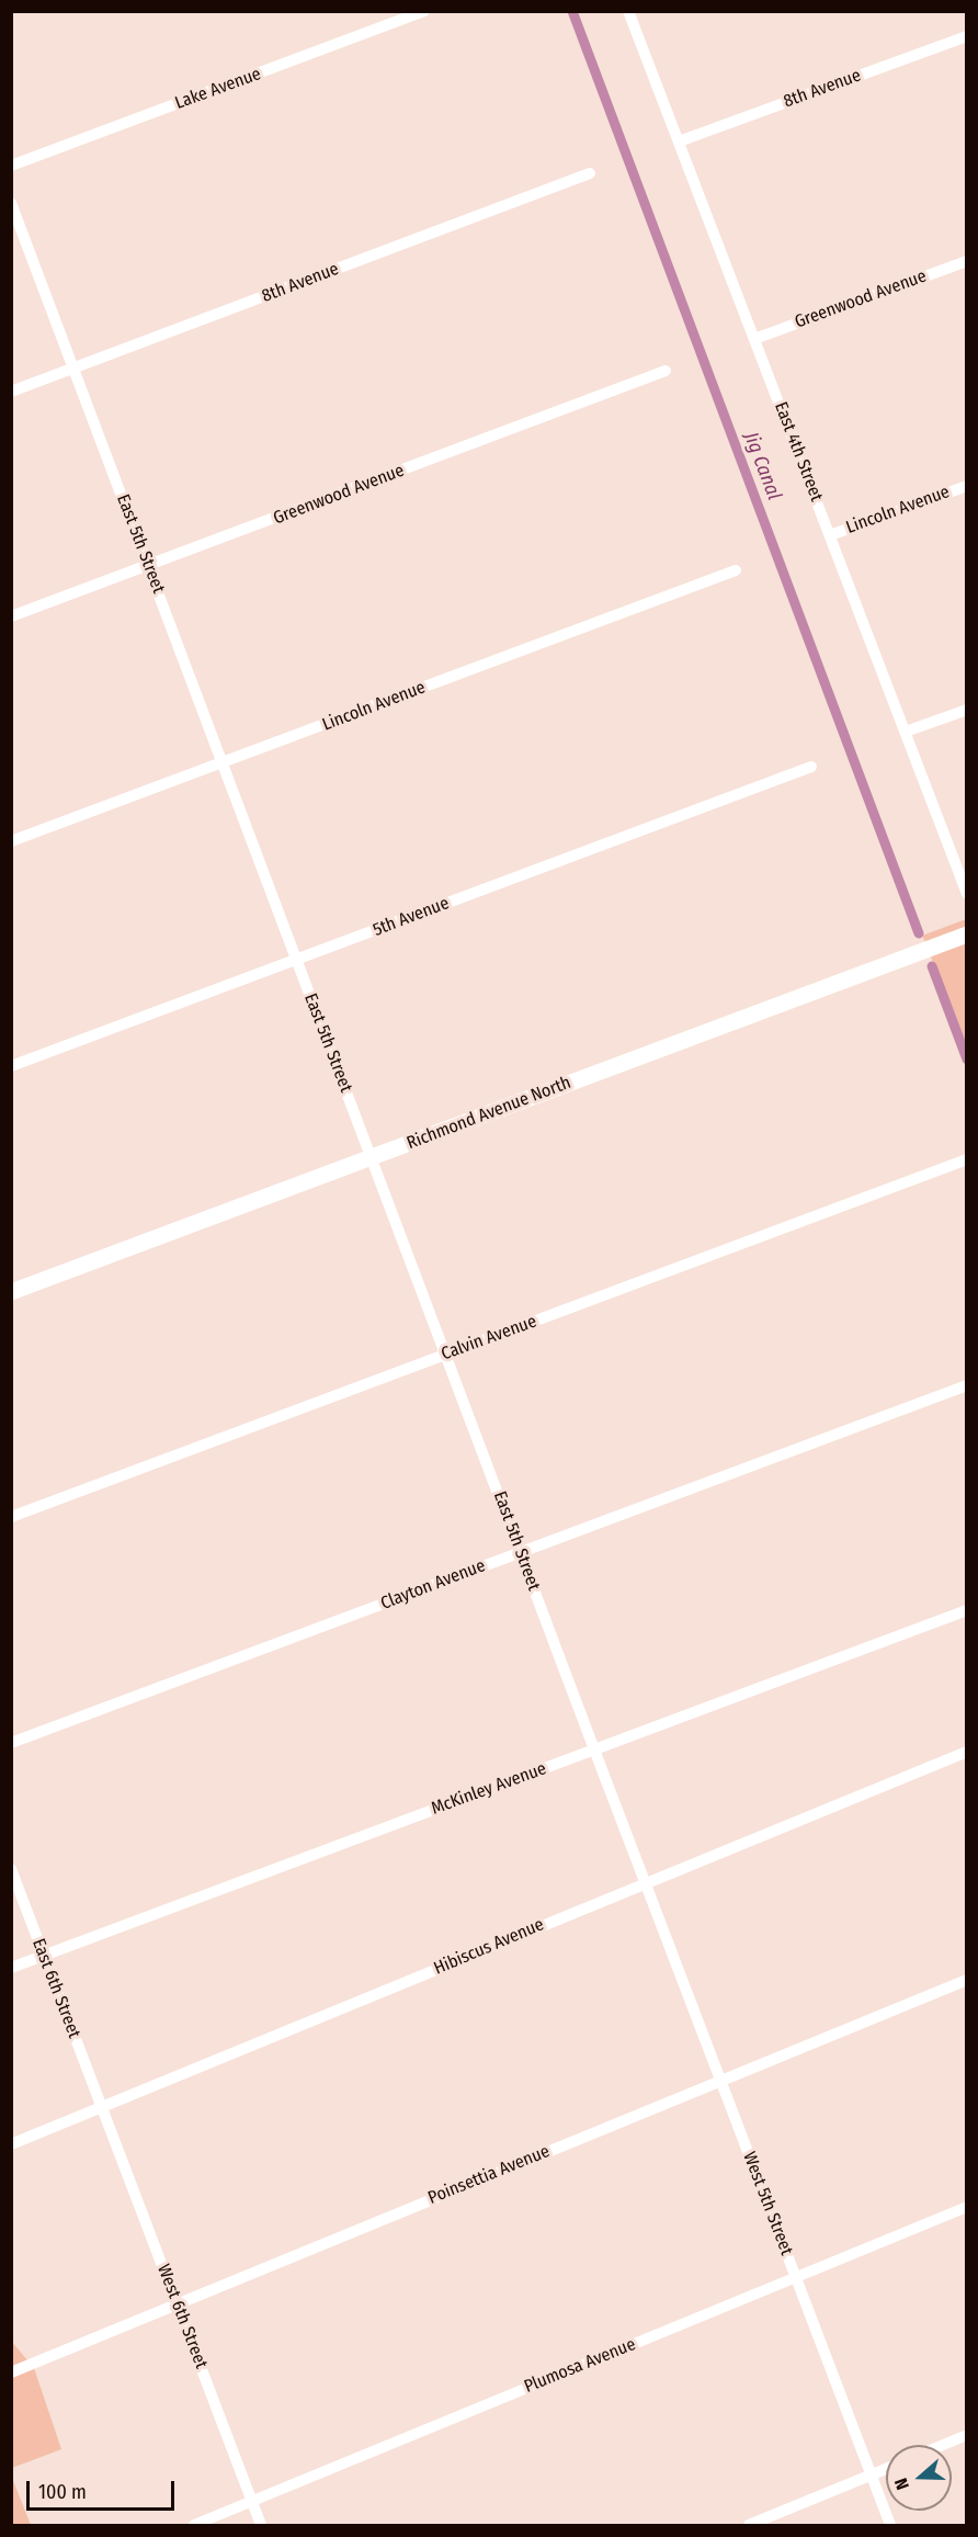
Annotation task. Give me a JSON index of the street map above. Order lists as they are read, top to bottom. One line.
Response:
{"streets":{"street":["Lake Avenue","8th Avenue","Greenwood Avenue","East 4th Street","Lincoln Avenue","East 5th Street","5th Avenue","Richmond Avenue North","Calvin Avenue","Clayton Avenue","McKinley Avenue","Hibiscus Avenue","East 6th Street","Poinsettia Avenue","West 5th Street","West 6th Street","Plumosa Avenue"]},"crossings":[["8th Avenue","East 4th Street"],["8th Avenue","East 5th Street"],["Greenwood Avenue","East 4th Street"],["Greenwood Avenue","East 5th Street"],["East 4th Street","Lincoln Avenue"],["Lincoln Avenue","East 5th Street"],["East 5th Street","5th Avenue"],["East 5th Street","Richmond Avenue North"],["East 5th Street","Calvin Avenue"],["East 5th Street","Clayton Avenue"],["East 5th Street","McKinley Avenue"],["East 5th Street","Hibiscus Avenue"],["East 5th Street","West 5th Street"],["McKinley Avenue","East 6th Street"],["Hibiscus Avenue","East 6th Street"],["Hibiscus Avenue","West 5th Street"],["Hibiscus Avenue","West 6th Street"],["East 6th Street","West 6th Street"],["Poinsettia Avenue","West 5th Street"],["Poinsettia Avenue","West 6th Street"],["West 5th Street","Plumosa Avenue"],["West 6th Street","Plumosa Avenue"]],"water":["Jig Canal"],"scale_bar":"100 m","north":"left"}
